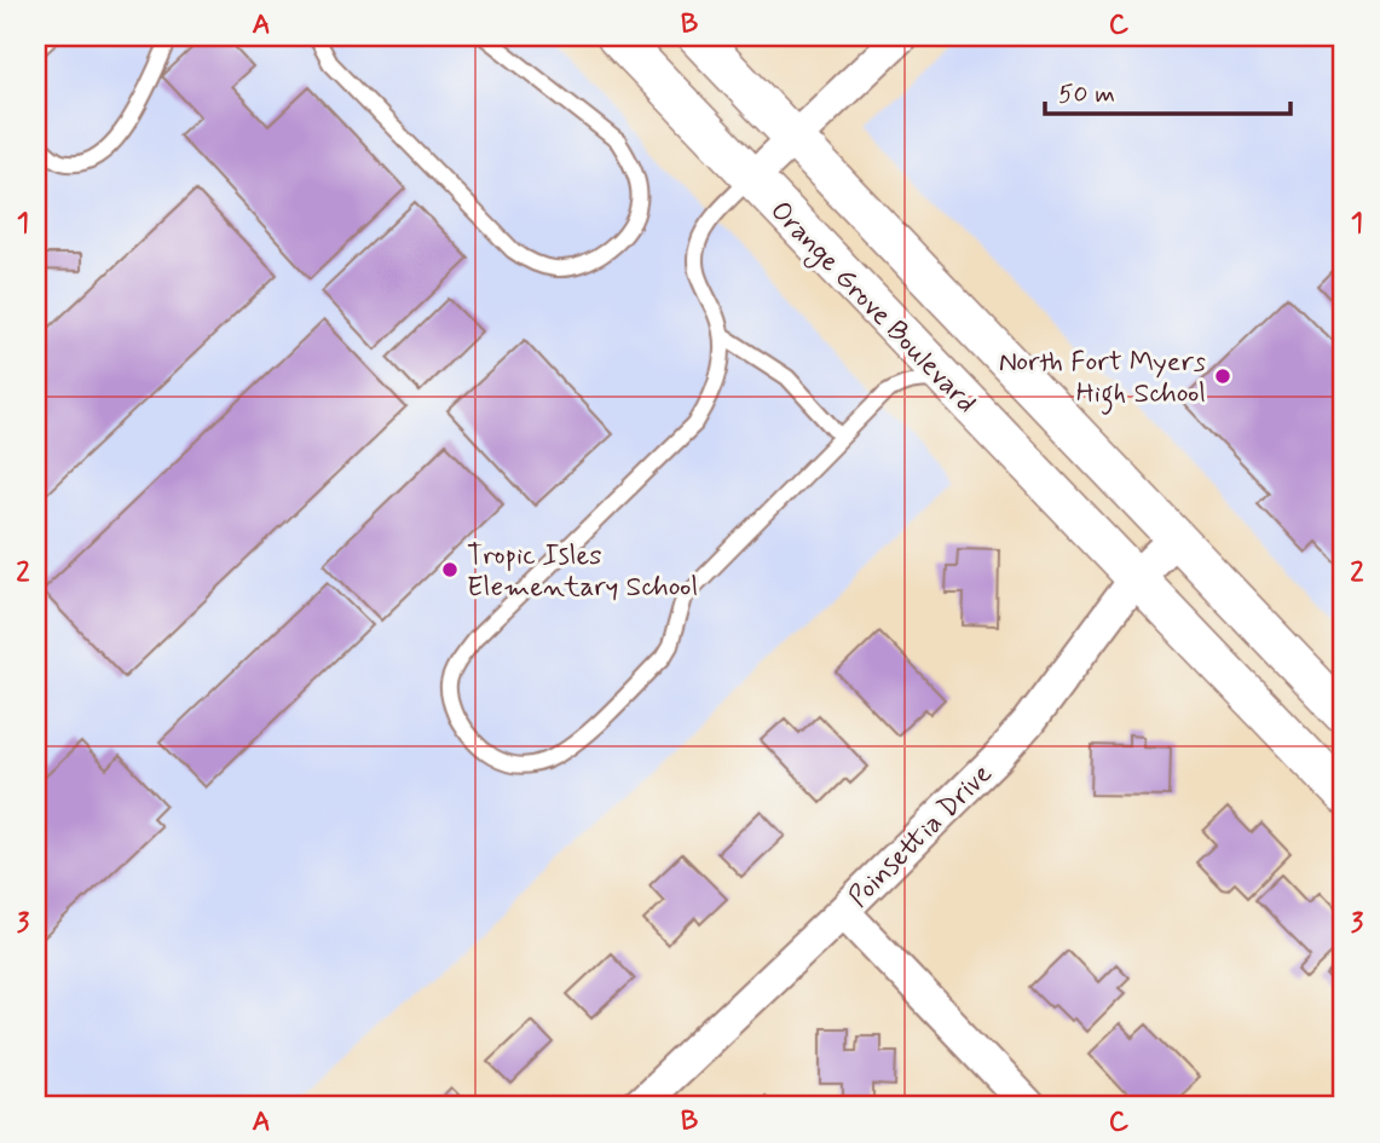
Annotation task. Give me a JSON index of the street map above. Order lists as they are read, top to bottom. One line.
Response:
{"streets":{"street":["Orange Grove Boulevard","Poinsettia Drive"]},"crossings":[["Orange Grove Boulevard","Poinsettia Drive"]],"places":["North Fort Myers High School","Tropic Isles Elementary School"],"scale_bar":"50 m","grid":{"columns":["A","B","C"],"rows":["1","2","3"]}}
